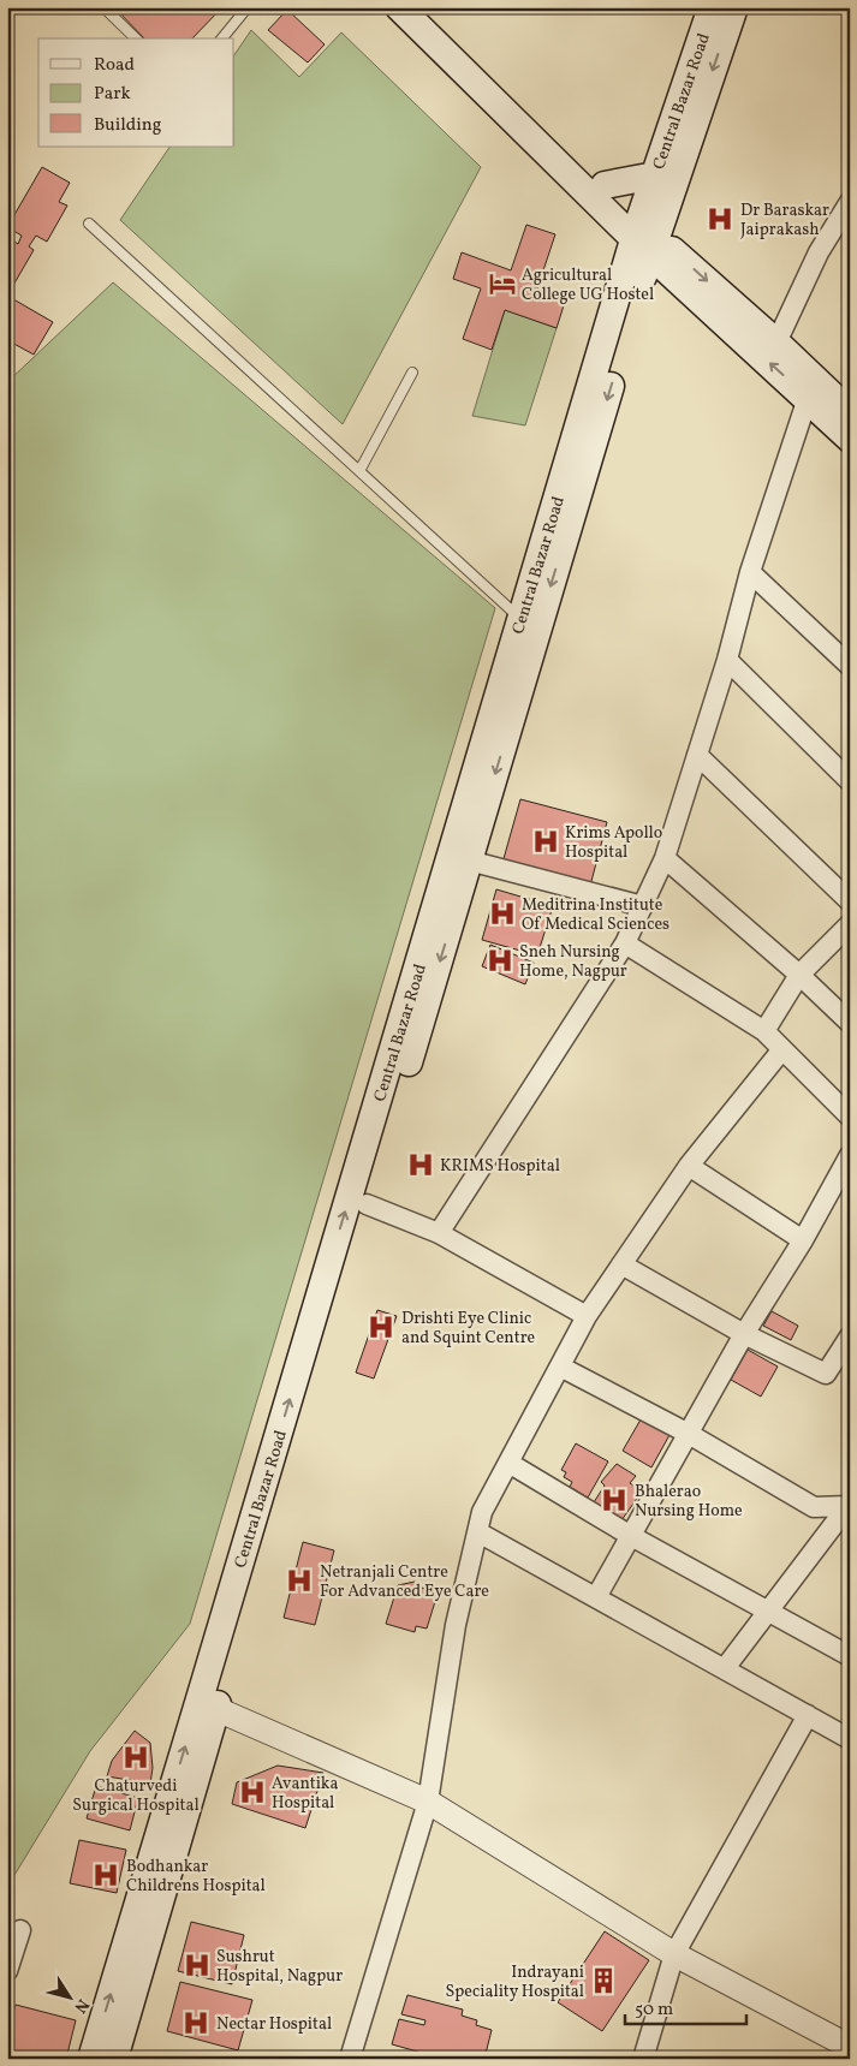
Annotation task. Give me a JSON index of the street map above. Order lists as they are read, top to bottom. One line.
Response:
{"streets":{"main road":["Central Bazar Road"]},"places":{"hospital":["Dr Baraskar Jaiprakash","Krims Apollo Hospital","Meditrina Institute Of Medical Sciences","Sneh Nursing Home, Nagpur","KRIMS Hospital","Drishti Eye Clinic and Squint Centre","Bhalerao Nursing Home","Netranjali Centre For Advanced Eye Care","Chaturvedi Surgical Hospital","Avantika Hospital","Bodhankar Childrens Hospital","Sushrut Hospital, Nagpur","Nectar Hospital"],"hotel":["Agricultural College UG Hostel"],"building":["Indrayani Speciality Hospital"]},"legend":["Road","Park","Building"],"scale_bar":"50 m","north":"bottom right"}
